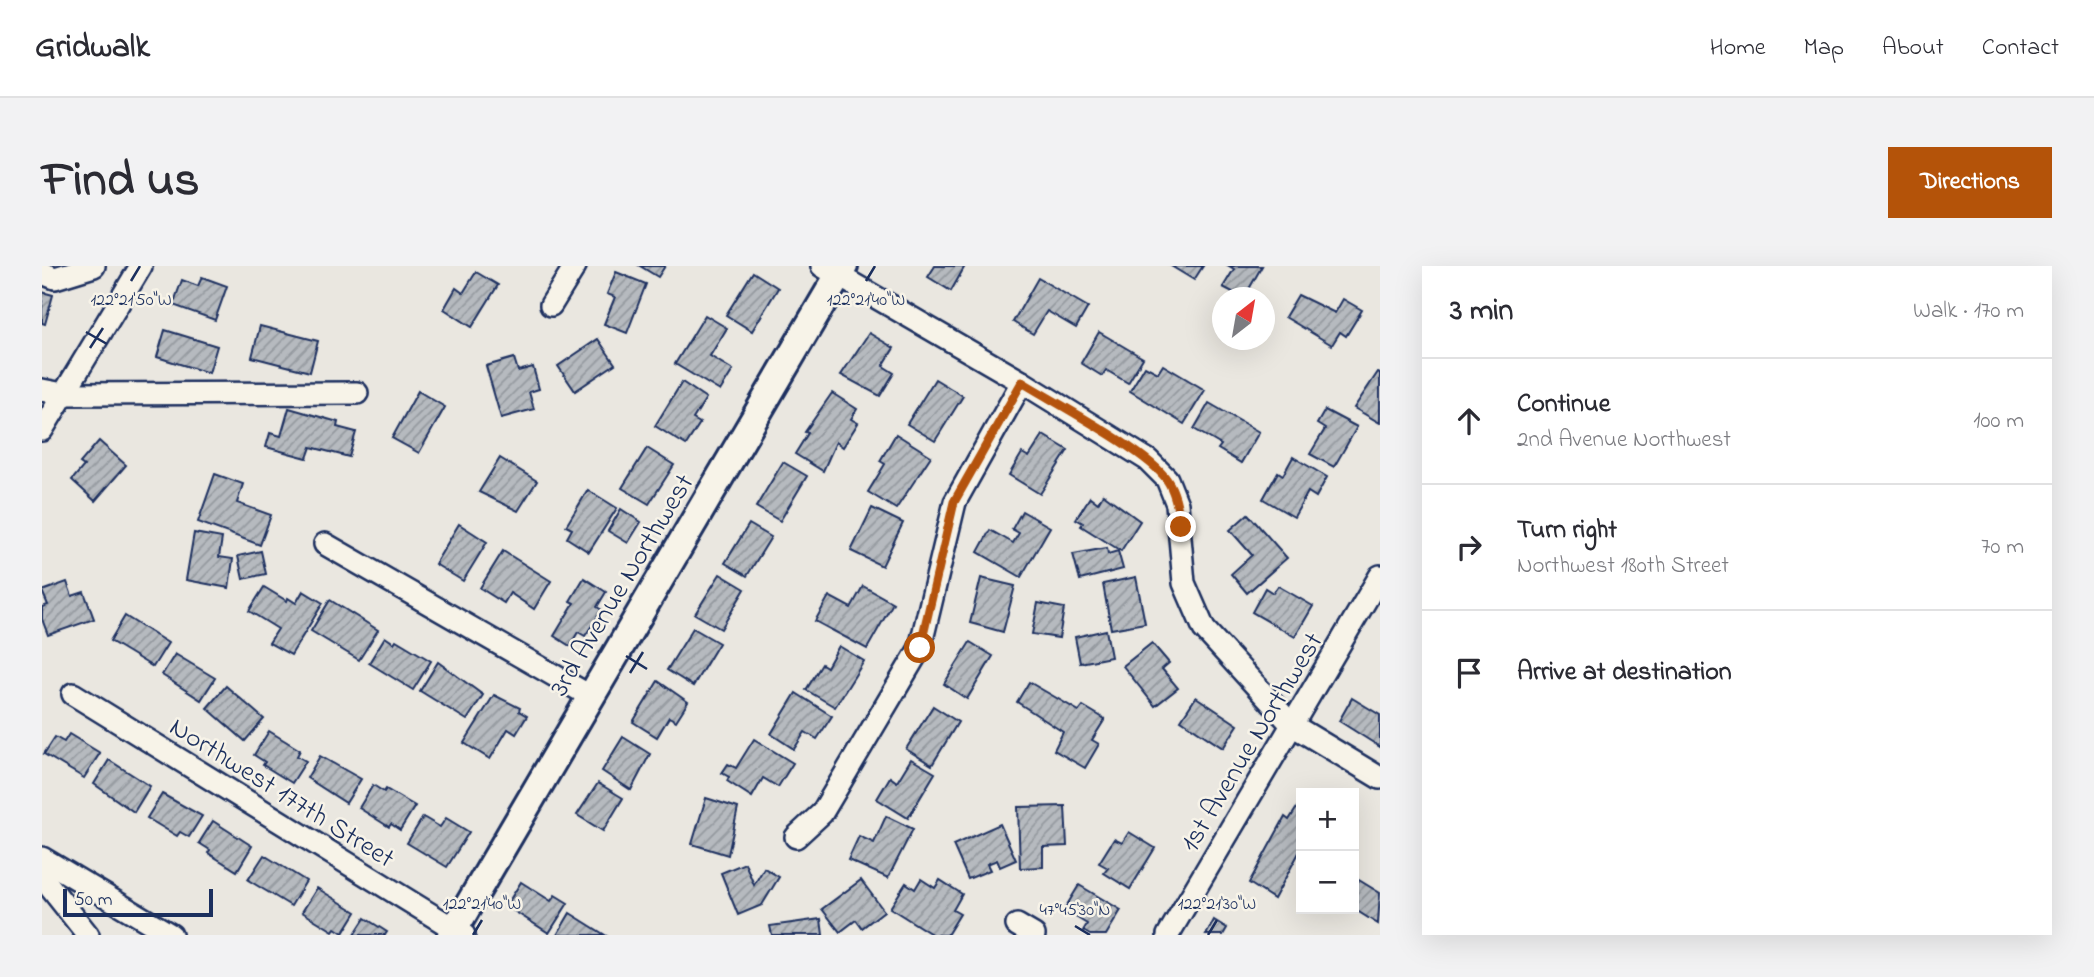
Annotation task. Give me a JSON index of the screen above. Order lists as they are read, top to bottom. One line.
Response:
{"streets":{"street":["3rd Avenue Northwest","1st Avenue Northwest","Northwest 177th Street"]},"crossings":[["3rd Avenue Northwest","Northwest 177th Street"]],"scale_bar":"50 m","north":"top right","page":{"header":"Gridwalk","nav":["Home","Map","About","Contact"],"title":"Find us","buttons":"Directions","heading":["3 min","Walk · 170 m"],"list":[["Continue","2nd Avenue Northwest","100 m"],["Turn right","Northwest 180th Street","70 m"],"Arrive at destination"],"map_buttons":["+","−"],"scale":"50 m"},"coordinates":["122°21'50\"W","122°21'40\"W","122°21'30\"W","47°45'30\"N"]}
